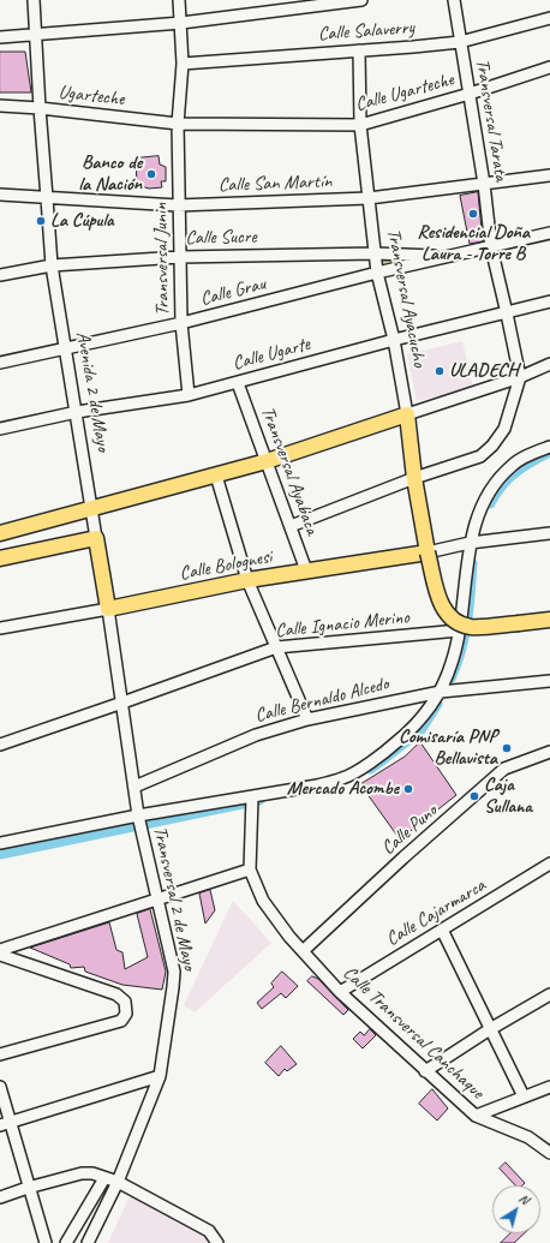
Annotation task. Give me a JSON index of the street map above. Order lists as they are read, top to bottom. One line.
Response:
{"streets":{"main road":["Transversal Ayacucho","Avenida 2 de Mayo","Calle Bolognesi"],"street":["Calle Salaverry","Calle Ugarteche","Ugarteche","Transversal Tarata","Calle San Martín","Calle Sucre","Transversal Junin","Calle Grau","Calle Ugarte","Transversal Ayabaca","Calle Ignacio Merino","Calle Bernaldo Alcedo","Calle Puno","Transversal 2 de Mayo","Calle Cajarmarca","Calle Transversal Canchaque"]},"crossings":[["Calle Salaverry","Transversal Tarata"],["Calle Salaverry","Transversal Junin"],["Calle Salaverry","Transversal Ayacucho"],["Calle Ugarteche","Ugarteche"],["Calle Ugarteche","Transversal Tarata"],["Calle Ugarteche","Transversal Junin"],["Calle Ugarteche","Transversal Ayacucho"],["Ugarteche","Transversal Junin"],["Ugarteche","Avenida 2 de Mayo"],["Transversal Tarata","Calle San Martín"],["Transversal Tarata","Calle Ugarte"],["Calle San Martín","Transversal Junin"],["Calle San Martín","Transversal Ayacucho"],["Calle San Martín","Avenida 2 de Mayo"],["Calle Sucre","Transversal Junin"],["Calle Sucre","Calle Grau"],["Calle Sucre","Transversal Ayacucho"],["Calle Sucre","Avenida 2 de Mayo"],["Transversal Junin","Calle Grau"],["Transversal Junin","Calle Ugarte"],["Calle Grau","Transversal Ayacucho"],["Calle Grau","Avenida 2 de Mayo"],["Transversal Ayacucho","Calle Ugarte"],["Transversal Ayacucho","Calle Bolognesi"],["Calle Ugarte","Avenida 2 de Mayo"],["Calle Ugarte","Transversal Ayabaca"],["Avenida 2 de Mayo","Calle Bolognesi"],["Avenida 2 de Mayo","Calle Ignacio Merino"],["Avenida 2 de Mayo","Calle Bernaldo Alcedo"],["Avenida 2 de Mayo","Transversal 2 de Mayo"],["Transversal Ayabaca","Calle Bolognesi"],["Calle Bernaldo Alcedo","Transversal 2 de Mayo"],["Calle Puno","Calle Transversal Canchaque"],["Calle Cajarmarca","Calle Transversal Canchaque"]],"places":["Banco de la Nación","Residencial Doña Laura - Torre B","La Cúpula","ULADECH","Comisaría PNP Bellavista","Mercado Acombe","Caja Sullana"],"north":"top right"}
